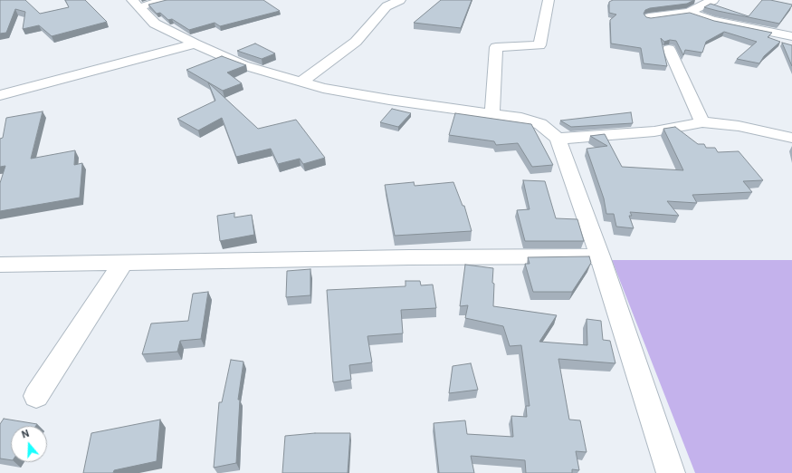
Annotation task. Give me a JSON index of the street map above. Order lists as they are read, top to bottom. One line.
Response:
{"north":"top"}
